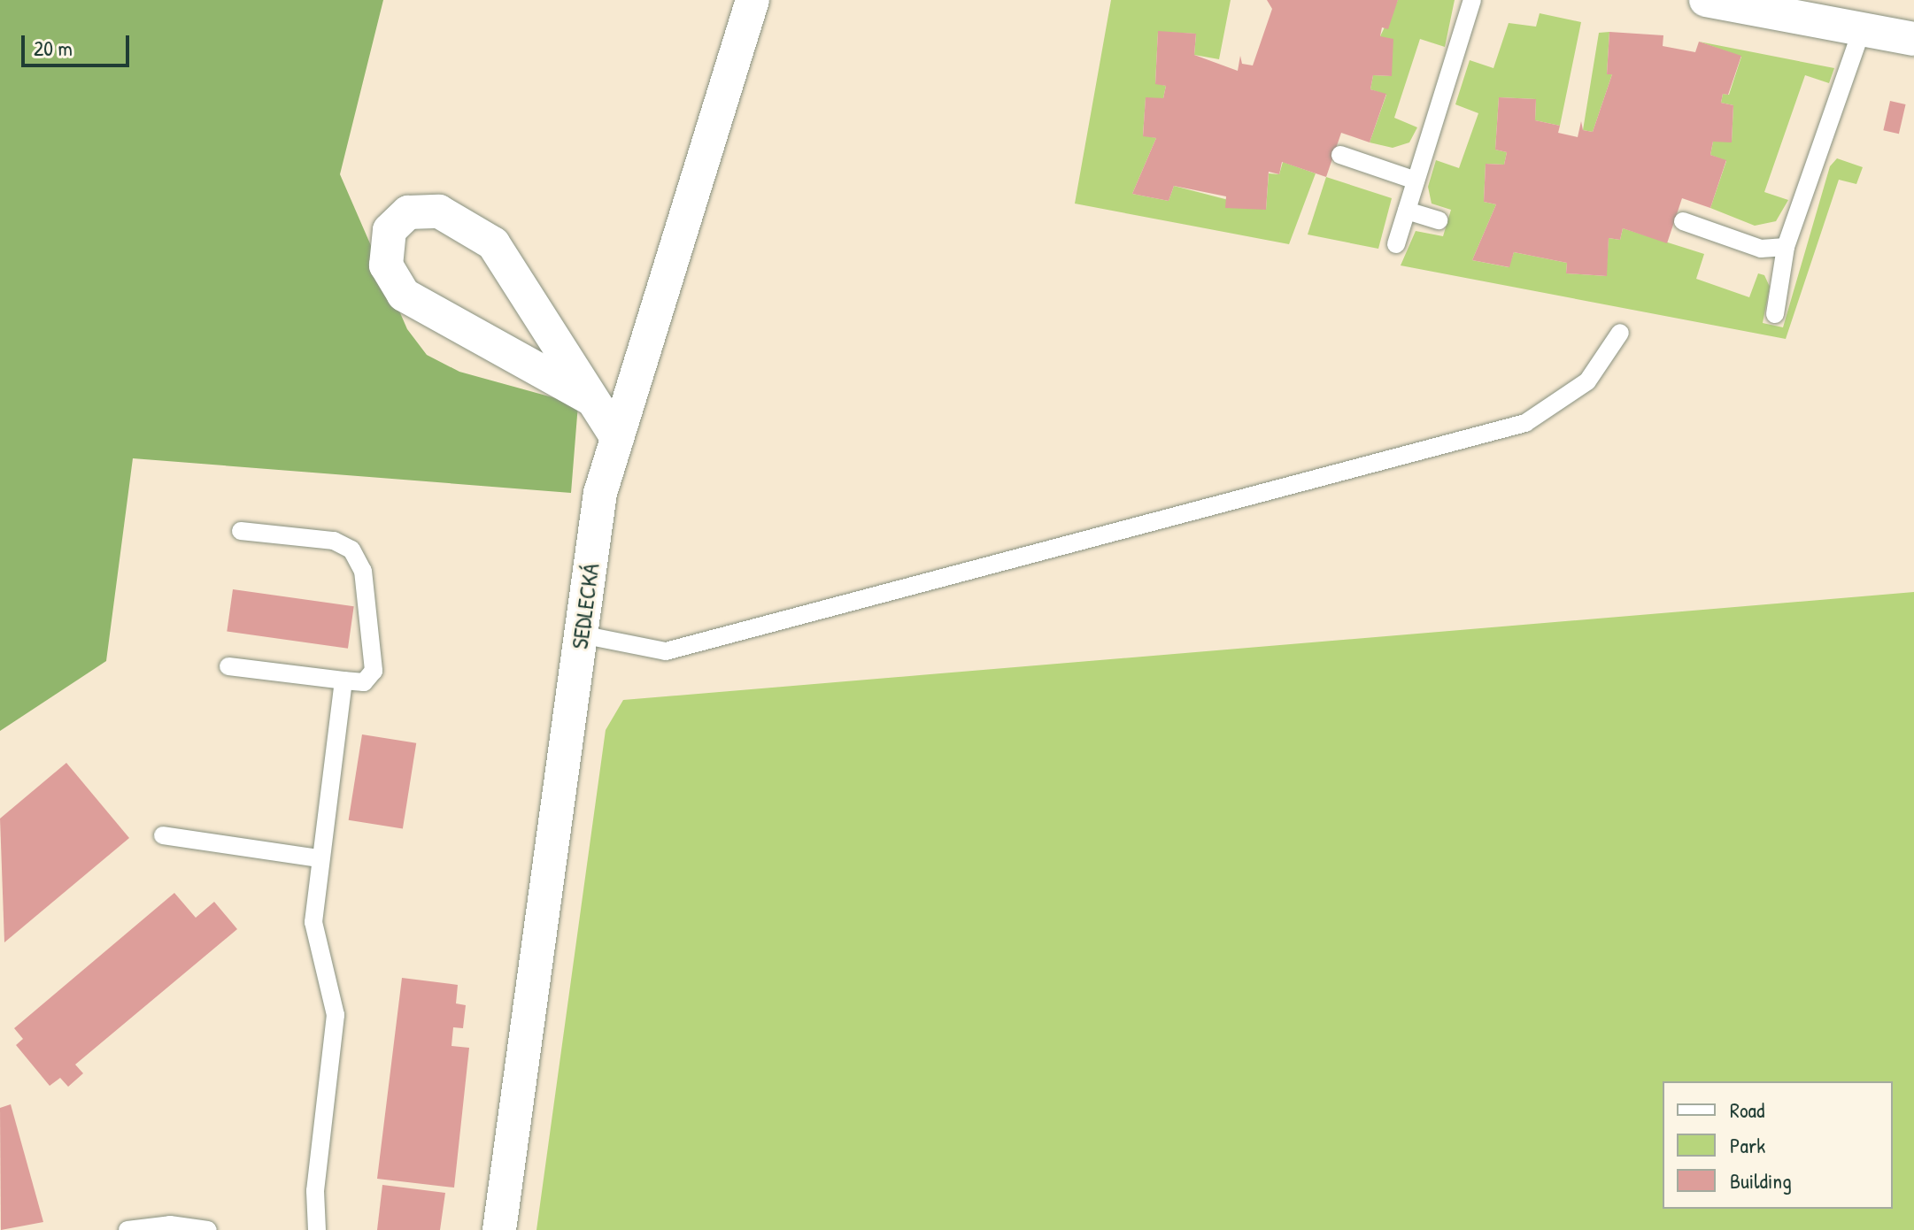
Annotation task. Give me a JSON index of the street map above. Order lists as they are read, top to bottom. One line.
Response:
{"streets":{"street":["SEDLECKÁ"]},"legend":["Road","Park","Building"],"scale_bar":"20 m"}
